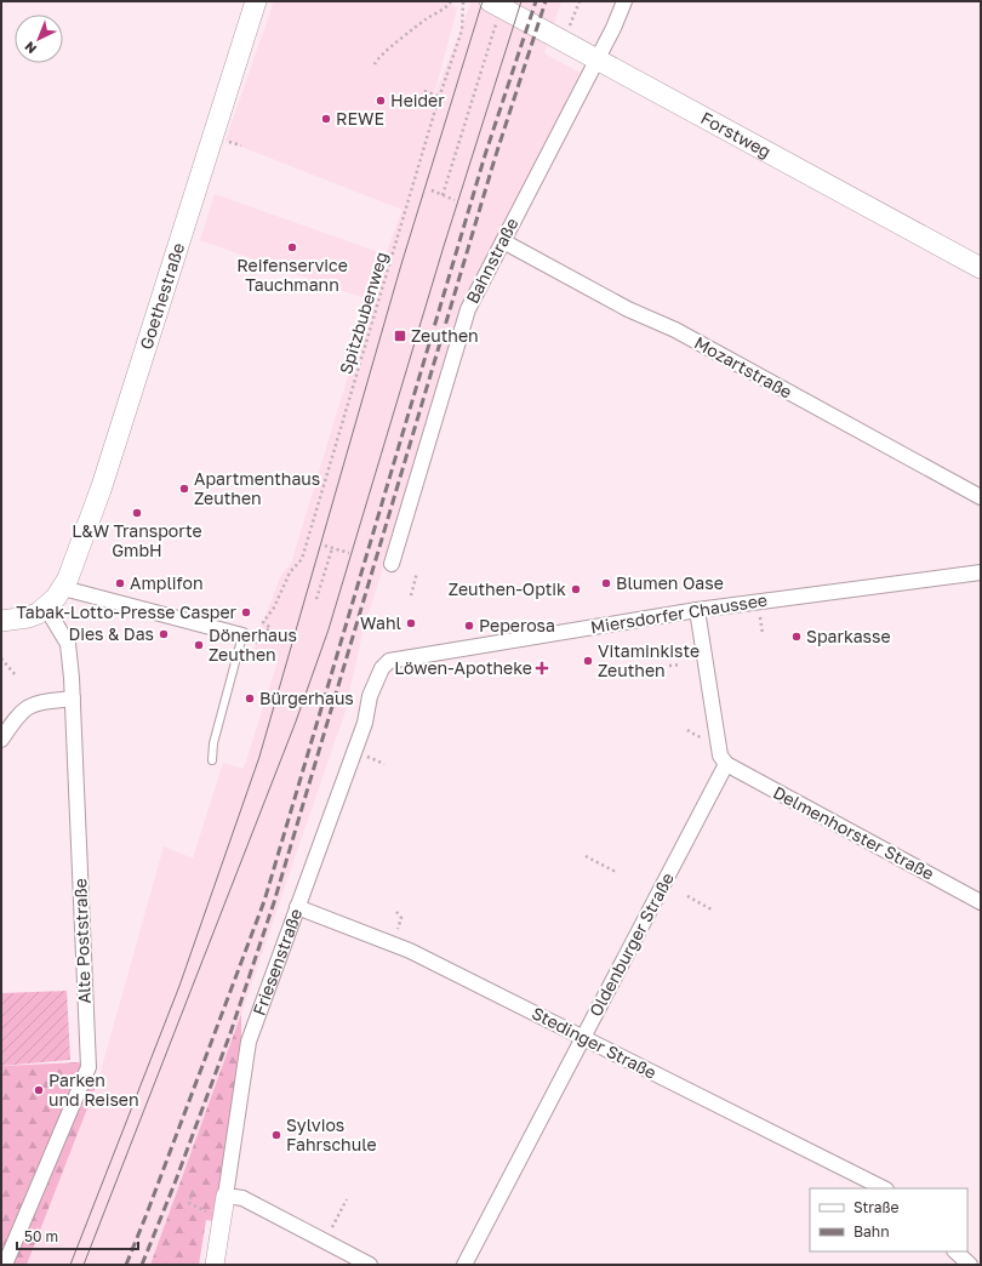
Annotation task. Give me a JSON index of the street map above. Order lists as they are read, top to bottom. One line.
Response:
{"streets":{"main road":["Forstweg","Goethestraße"],"street":["Bahnstraße","Mozartstraße","Miersdorfer Chaussee","Delmenhorster Straße","Alte Poststraße","Oldenburger Straße","Friesenstraße","Stedinger Straße"],"path":["Spitzbubenweg"]},"crossings":[["Forstweg","Bahnstraße"],["Bahnstraße","Mozartstraße"],["Goethestraße","Alte Poststraße"],["Miersdorfer Chaussee","Friesenstraße"],["Delmenhorster Straße","Oldenburger Straße"],["Oldenburger Straße","Stedinger Straße"],["Friesenstraße","Stedinger Straße"]],"places":{"other":["Heider","REWE","Reifenservice Tauchmann","Apartmenthaus Zeuthen","L&W Transporte GmbH","Amplifon","Blumen Oase","Zeuthen-Optik","Tabak-Lotto-Presse Casper","Wahl","Peperosa","Dies & Das","Sparkasse","Dönerhaus Zeuthen","Vitaminkiste Zeuthen","Bürgerhaus","Parken und Reisen","Sylvios Fahrschule"],"transit":["Zeuthen"],"health":["Löwen-Apotheke"]},"legend":["Straße","Bahn"],"scale_bar":"50 m","north":"bottom left"}
